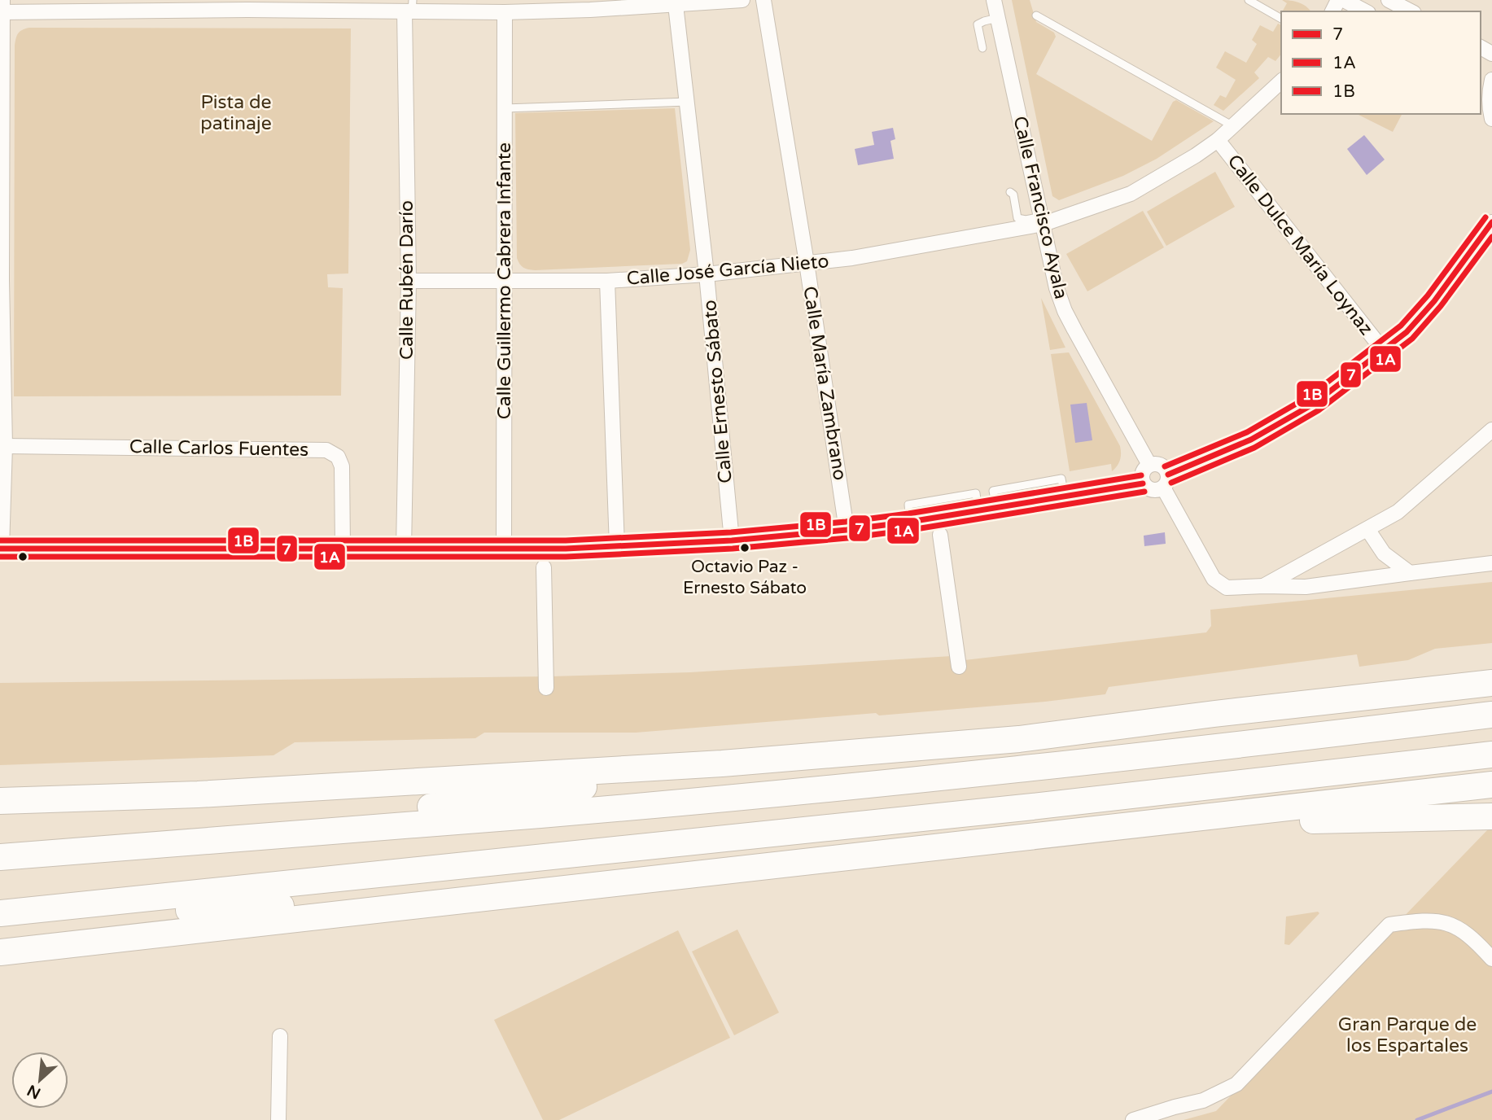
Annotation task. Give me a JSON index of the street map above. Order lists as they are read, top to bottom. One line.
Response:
{"streets":{"street":["Calle Francisco Ayala","Calle Dulce María Loynaz","Calle José García Nieto","Calle Rubén Darío","Calle Guillermo Cabrera Infante","Calle María Zambrano","Calle Ernesto Sábato","Calle Carlos Fuentes"]},"crossings":[["Calle Francisco Ayala","Calle José García Nieto"],["Calle Dulce María Loynaz","Calle José García Nieto"],["Calle José García Nieto","Calle Rubén Darío"],["Calle José García Nieto","Calle Guillermo Cabrera Infante"],["Calle José García Nieto","Calle María Zambrano"],["Calle José García Nieto","Calle Ernesto Sábato"]],"parks":["Pista de patinaje","Gran Parque de los Espartales"],"places":["Octavio Paz - Ernesto Sábato"],"lines":["transit line 1B","transit line 7","transit line 1A"],"legend":["7","1A","1B"],"north":"bottom left"}
